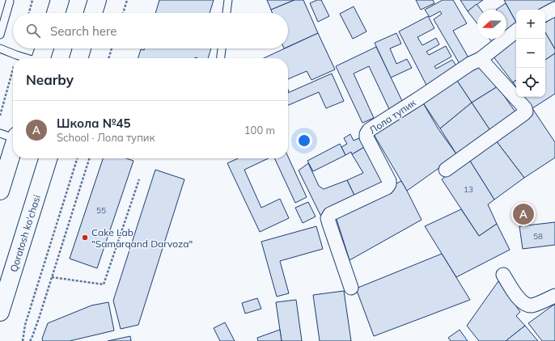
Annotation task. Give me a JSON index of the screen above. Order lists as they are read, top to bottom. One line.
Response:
{"streets":{"main road":["Qoratosh ko'chasi"],"street":["Лола тупик"]},"places":["Cake Lab \"Samarqand Darvoza\""],"house_numbers":["13","55","58"],"north":"left","page":{"map_buttons":["+","−"],"search":"Search here","heading":"Nearby","list":[{"mark":"A","name":"Школа №45","note":"School · Лола тупик","value":"100 m"}],"pins":"A"}}
